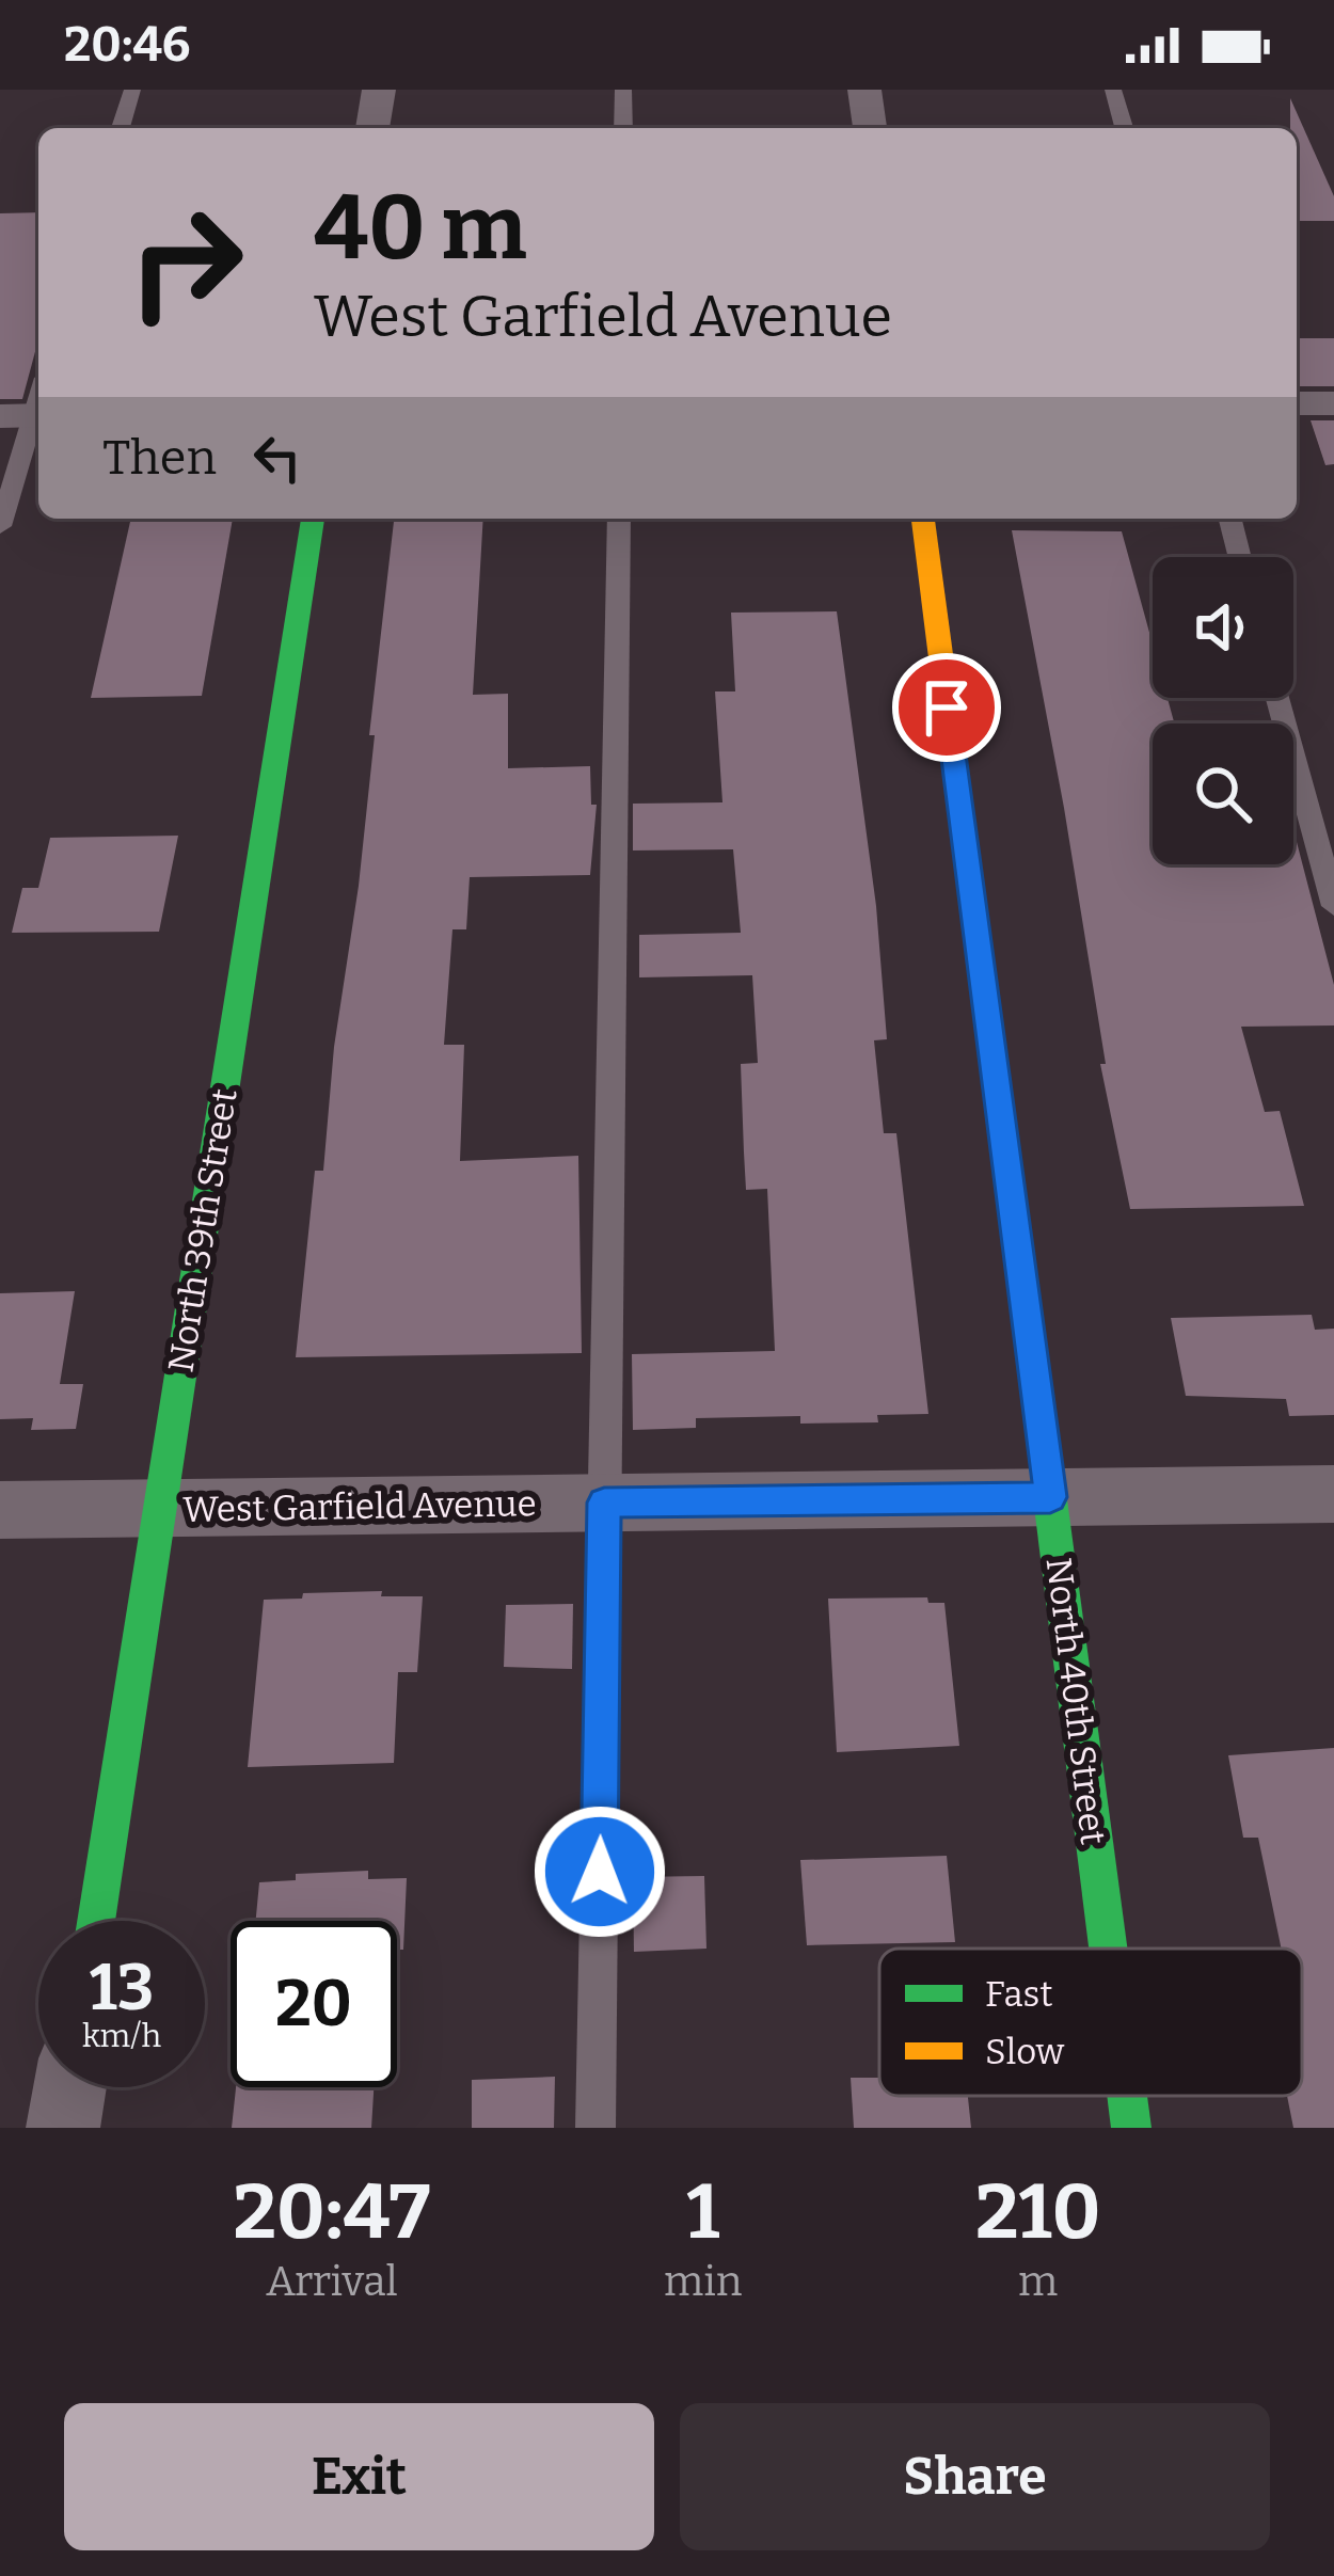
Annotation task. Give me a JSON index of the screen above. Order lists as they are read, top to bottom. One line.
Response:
{"streets":{"street":["North 39th Street","West Garfield Avenue","North 40th Street"]},"crossings":[["North 39th Street","West Garfield Avenue"],["West Garfield Avenue","North 40th Street"]],"legend":["Fast","Slow"],"page":{"status":"20:46","turn":["40 m","West Garfield Avenue"],"then":"Then","speed":"13 km/h","limit":"20","eta":["20:47","Arrival","1","min","210","m"],"buttons":["Exit","Share"]}}
